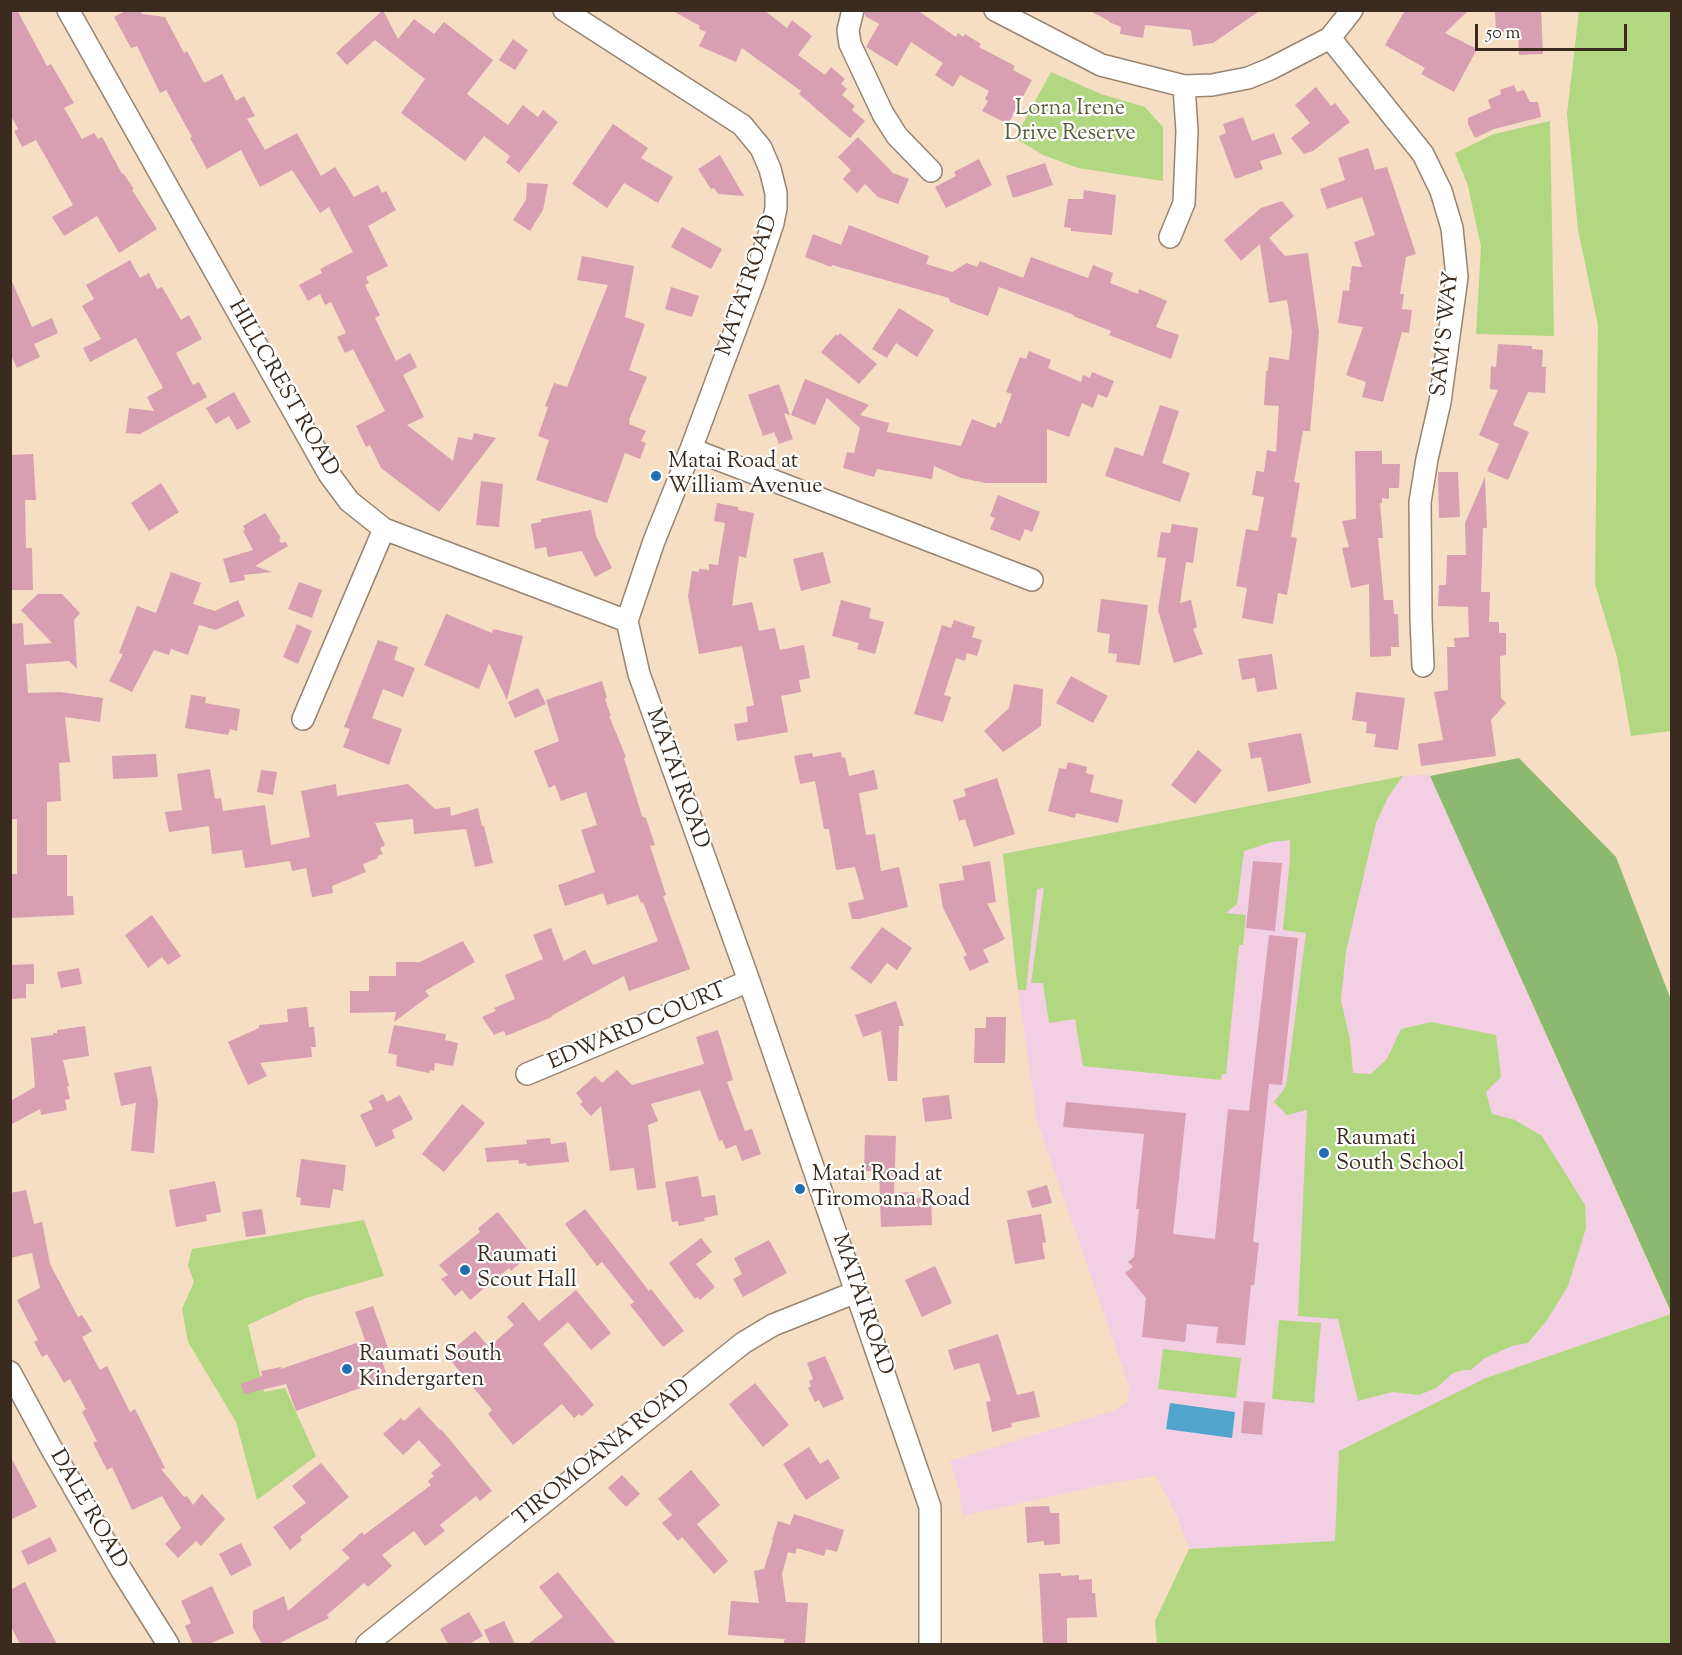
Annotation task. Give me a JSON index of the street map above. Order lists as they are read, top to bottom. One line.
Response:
{"streets":{"street":["MATAI ROAD","SAM'S WAY","HILLCREST ROAD","EDWARD COURT","TIROMOANA ROAD","DALE ROAD"]},"crossings":[["MATAI ROAD","HILLCREST ROAD"],["MATAI ROAD","EDWARD COURT"],["MATAI ROAD","TIROMOANA ROAD"]],"parks":["Lorna Irene Drive Reserve"],"places":["Matai Road at William Avenue","Raumati South School","Matai Road at Tiromoana Road","Raumati Scout Hall","Raumati South Kindergarten"],"scale_bar":"50 m"}
